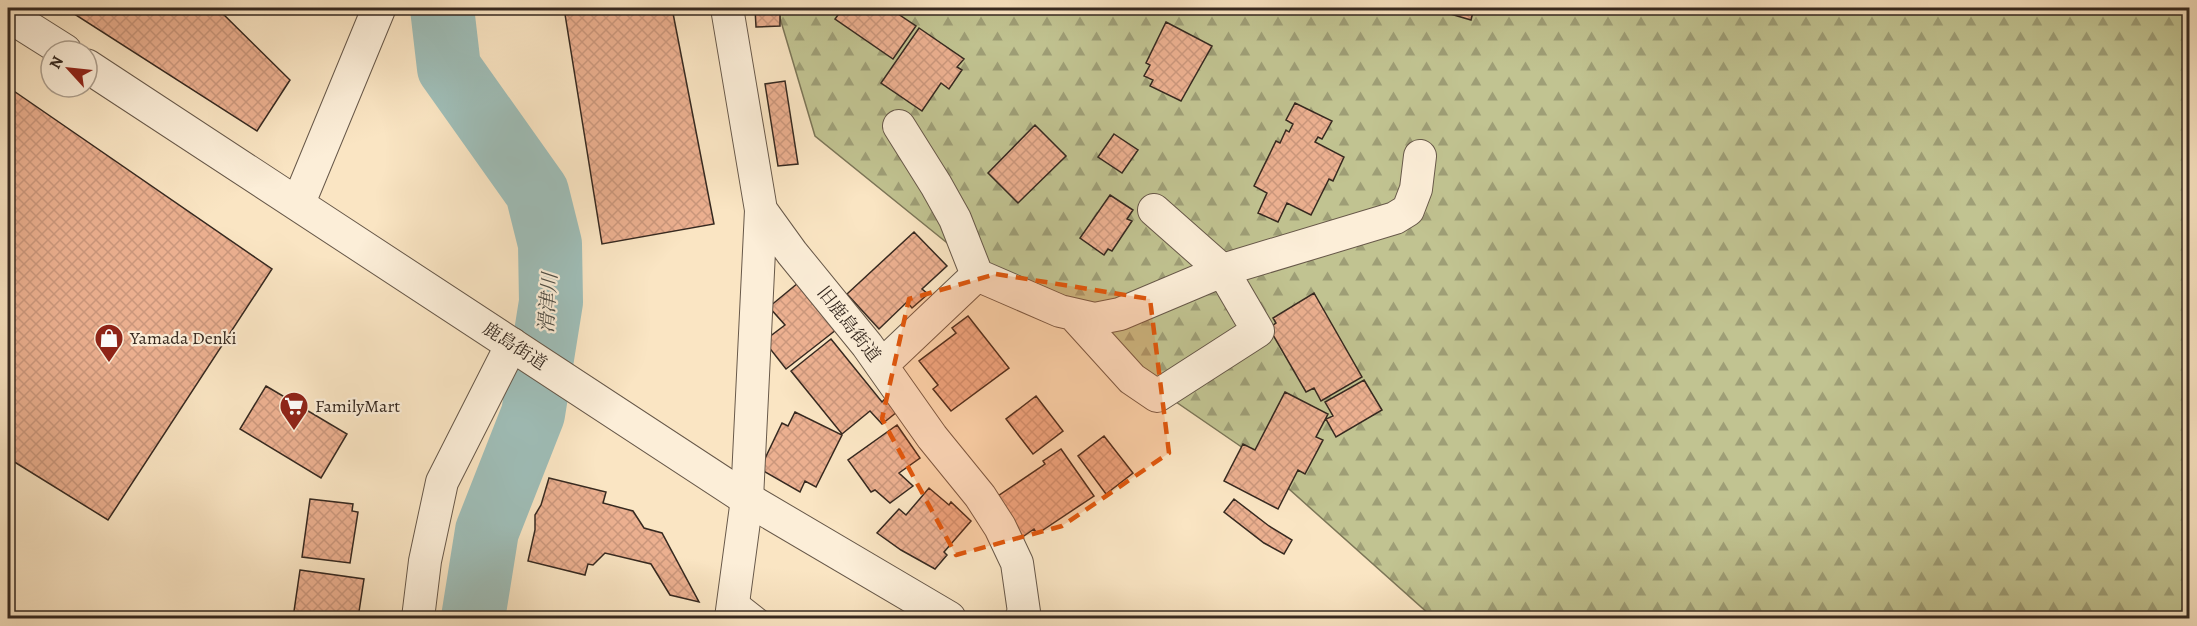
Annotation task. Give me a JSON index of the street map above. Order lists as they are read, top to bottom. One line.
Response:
{"streets":{"street":["旧鹿島街道","鹿島街道"]},"water":["滑津川"],"places":{"shop":["Yamada Denki"],"supermarket":["FamilyMart"]},"north":"top left"}
